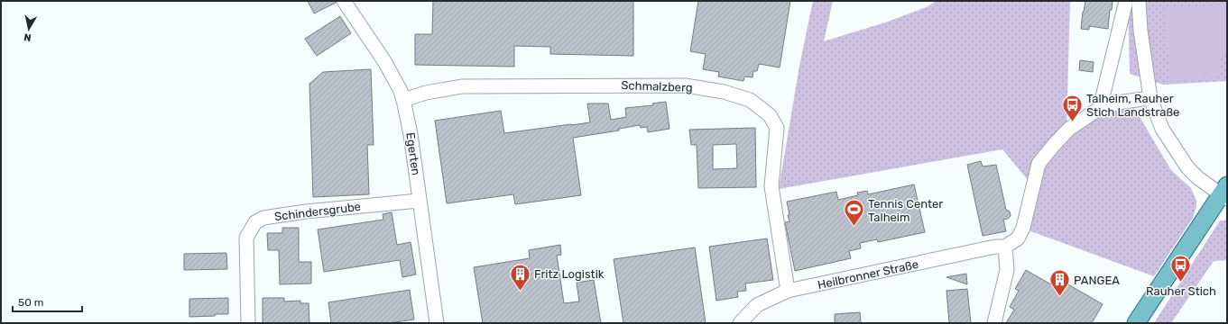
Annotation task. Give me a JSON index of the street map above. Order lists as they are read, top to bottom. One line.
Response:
{"streets":{"street":["Schmalzberg","Egerten","Schindersgrube","Heilbronner Straße"]},"crossings":[["Schmalzberg","Egerten"],["Schmalzberg","Heilbronner Straße"],["Egerten","Schindersgrube"]],"places":{"bus stop":["Talheim, Rauher Stich Landstraße","Rauher Stich"],"sports":["Tennis Center Talheim"],"building":["Fritz Logistik","PANGEA"]},"scale_bar":"50 m","north":"bottom"}
